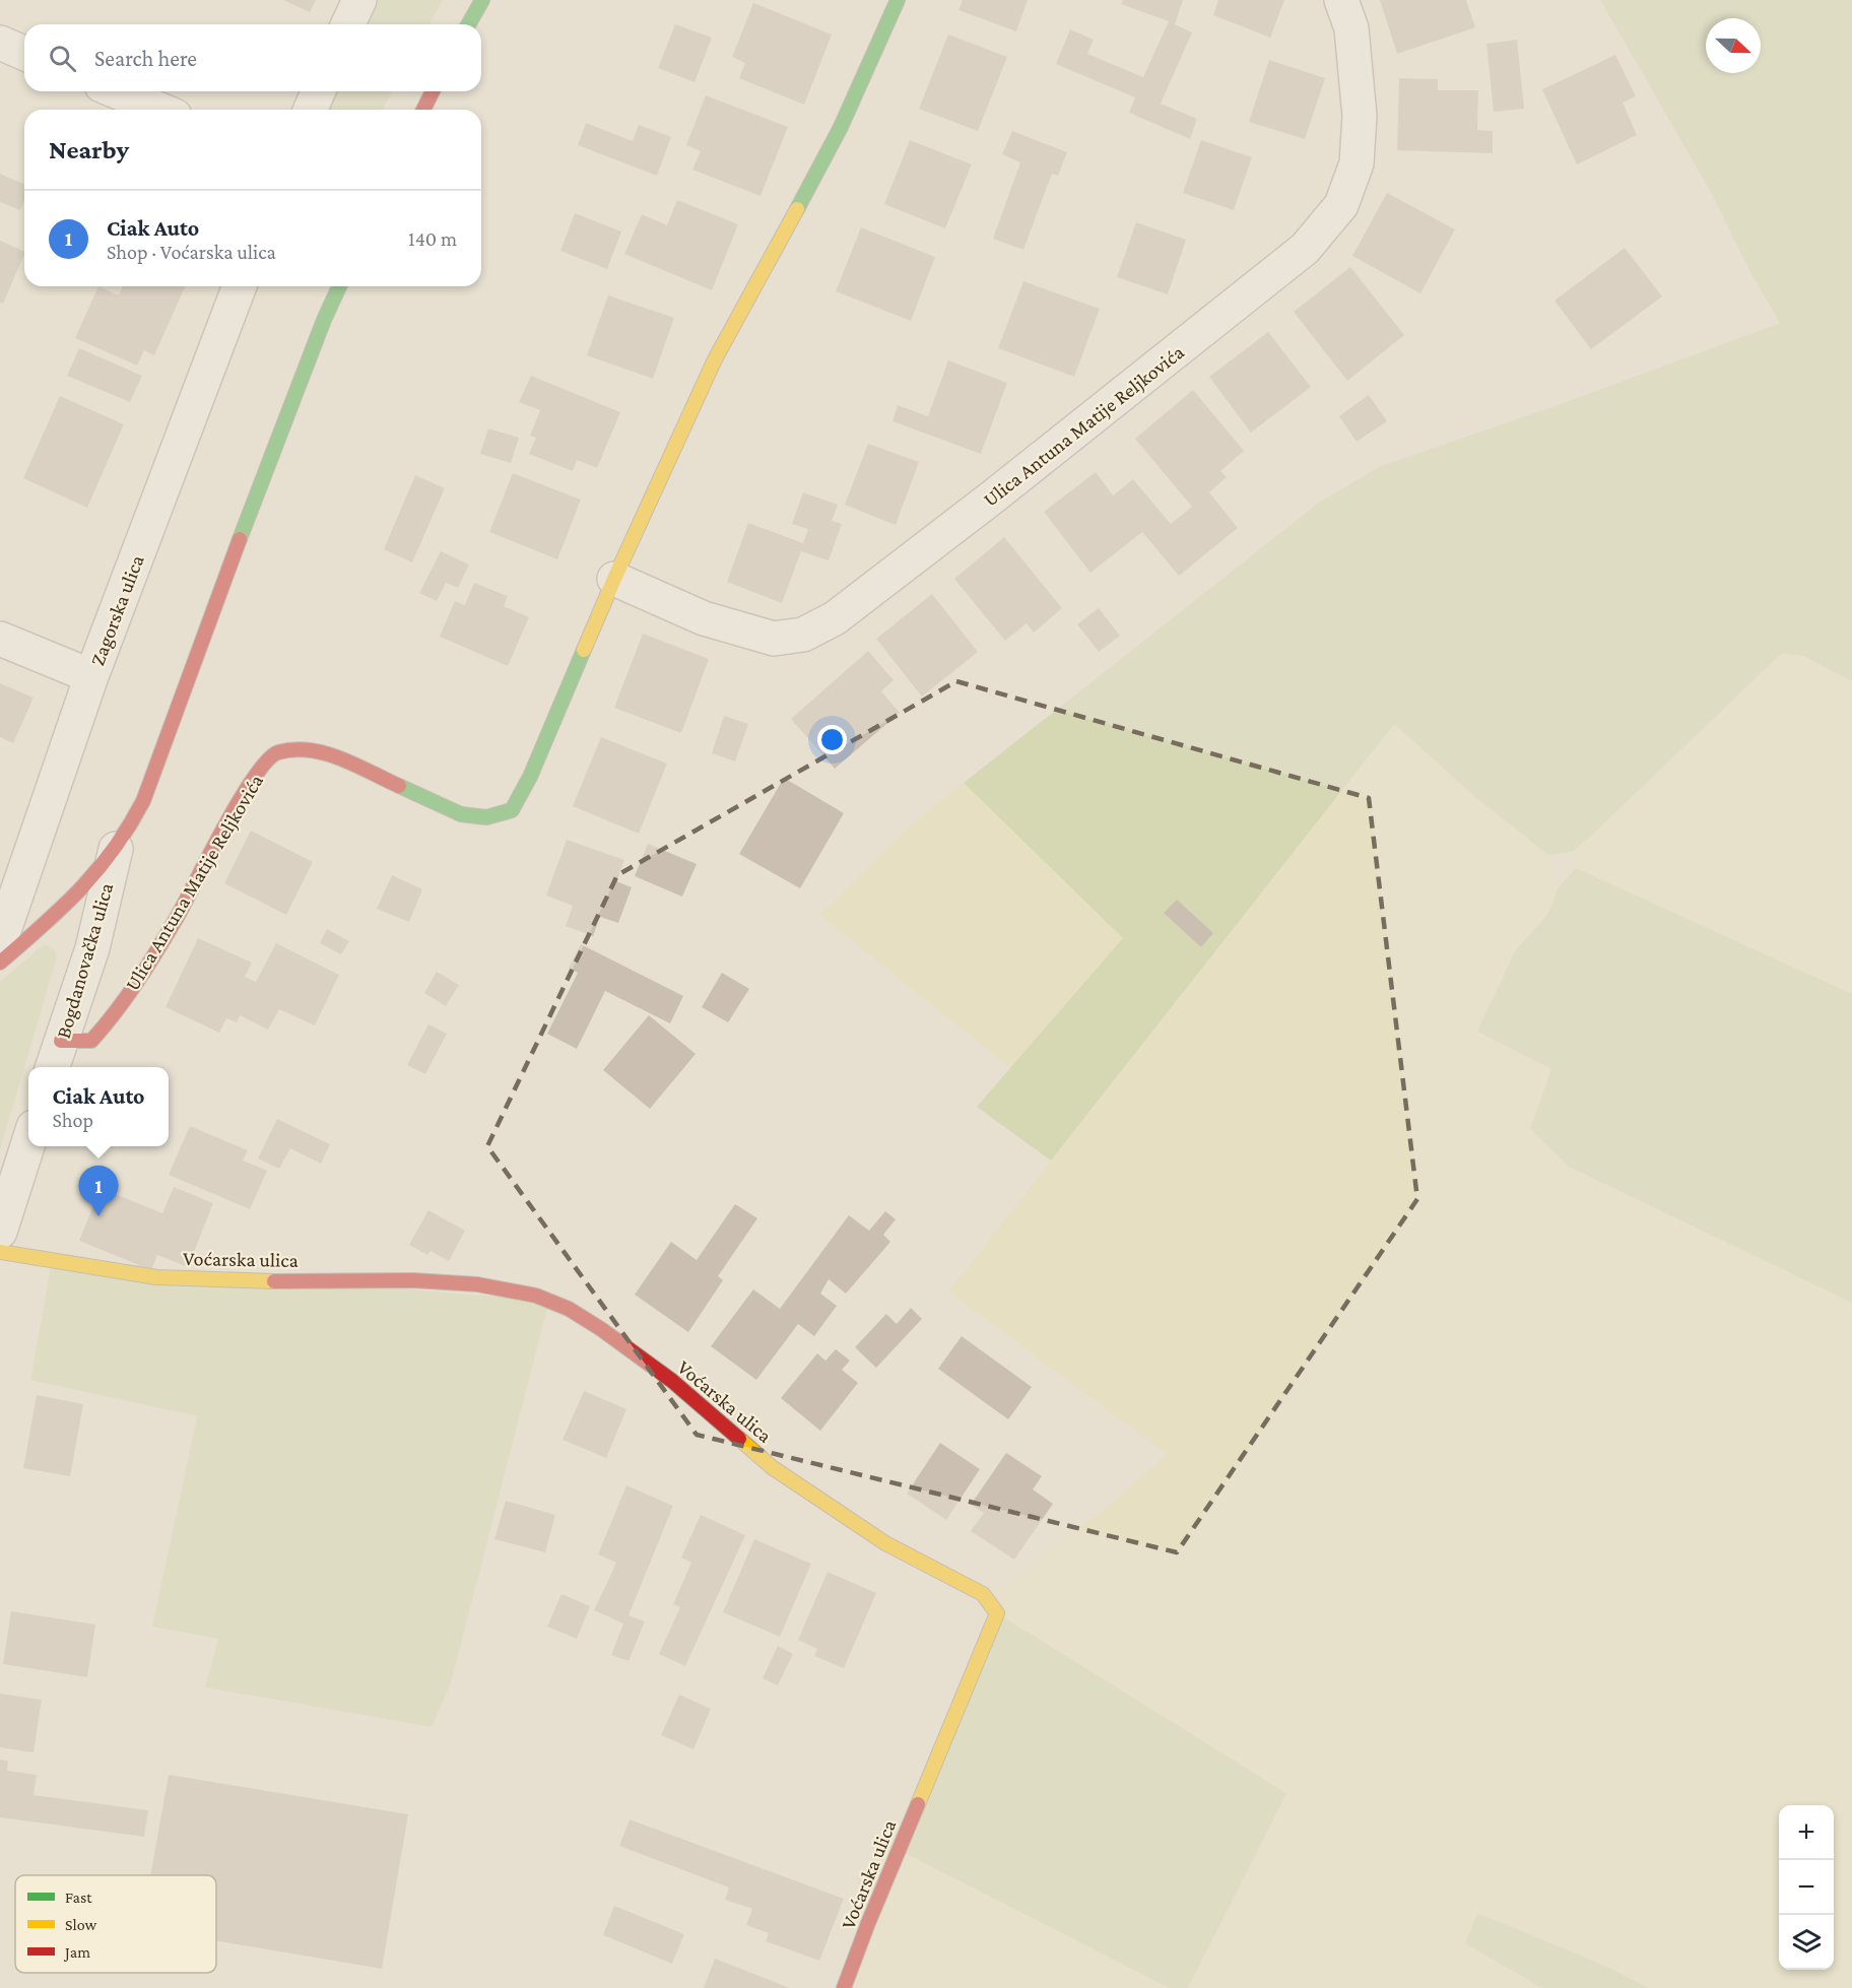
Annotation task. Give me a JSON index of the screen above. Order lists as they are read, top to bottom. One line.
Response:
{"streets":{"street":["Ulica Antuna Matije Reljkovića","Zagorska ulica","Bogdanovačka ulica","Voćarska ulica"]},"crossings":[["Ulica Antuna Matije Reljkovića","Bogdanovačka ulica"]],"legend":["Fast","Slow","Jam"],"north":"right","page":{"search":"Search here","heading":"Nearby","list":[{"mark":"1","name":"Ciak Auto","note":"Shop · Voćarska ulica","value":"140 m"}],"popup":["Ciak Auto","Shop"],"pins":"1","map_buttons":["+","−"]}}
